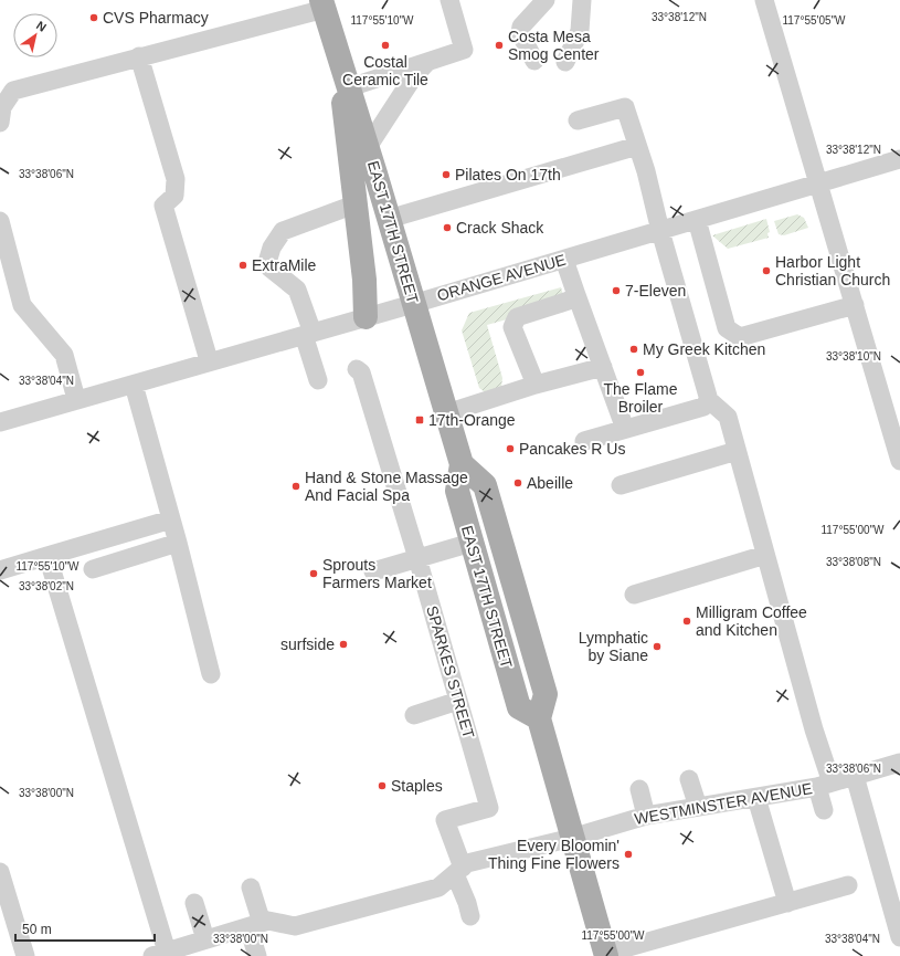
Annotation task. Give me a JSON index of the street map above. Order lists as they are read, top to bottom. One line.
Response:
{"streets":{"main road":["EAST 17TH STREET"],"street":["ORANGE AVENUE","SPARKES STREET","WESTMINSTER AVENUE"]},"crossings":[["EAST 17TH STREET","ORANGE AVENUE"],["SPARKES STREET","WESTMINSTER AVENUE"]],"places":{"other":["CVS Pharmacy","Costal Ceramic Tile","Costa Mesa Smog Center","Pilates On 17th","Crack Shack","ExtraMile","Harbor Light Christian Church","7-Eleven","My Greek Kitchen","The Flame Broiler","Pancakes R Us","Abeille","Hand & Stone Massage And Facial Spa","Sprouts Farmers Market","Milligram Coffee and Kitchen","surfside","Lymphatic by Siane","Staples","Every Bloomin' Thing Fine Flowers"],"transit":["17th-Orange"]},"scale_bar":"50 m","north":"top right","coordinates":["33°38'12\"N","117°55'10\"W","117°55'05\"W","33°38'06\"N","33°38'10\"N","33°38'04\"N","117°55'00\"W","33°38'08\"N","33°38'02\"N","33°38'00\"N"]}
